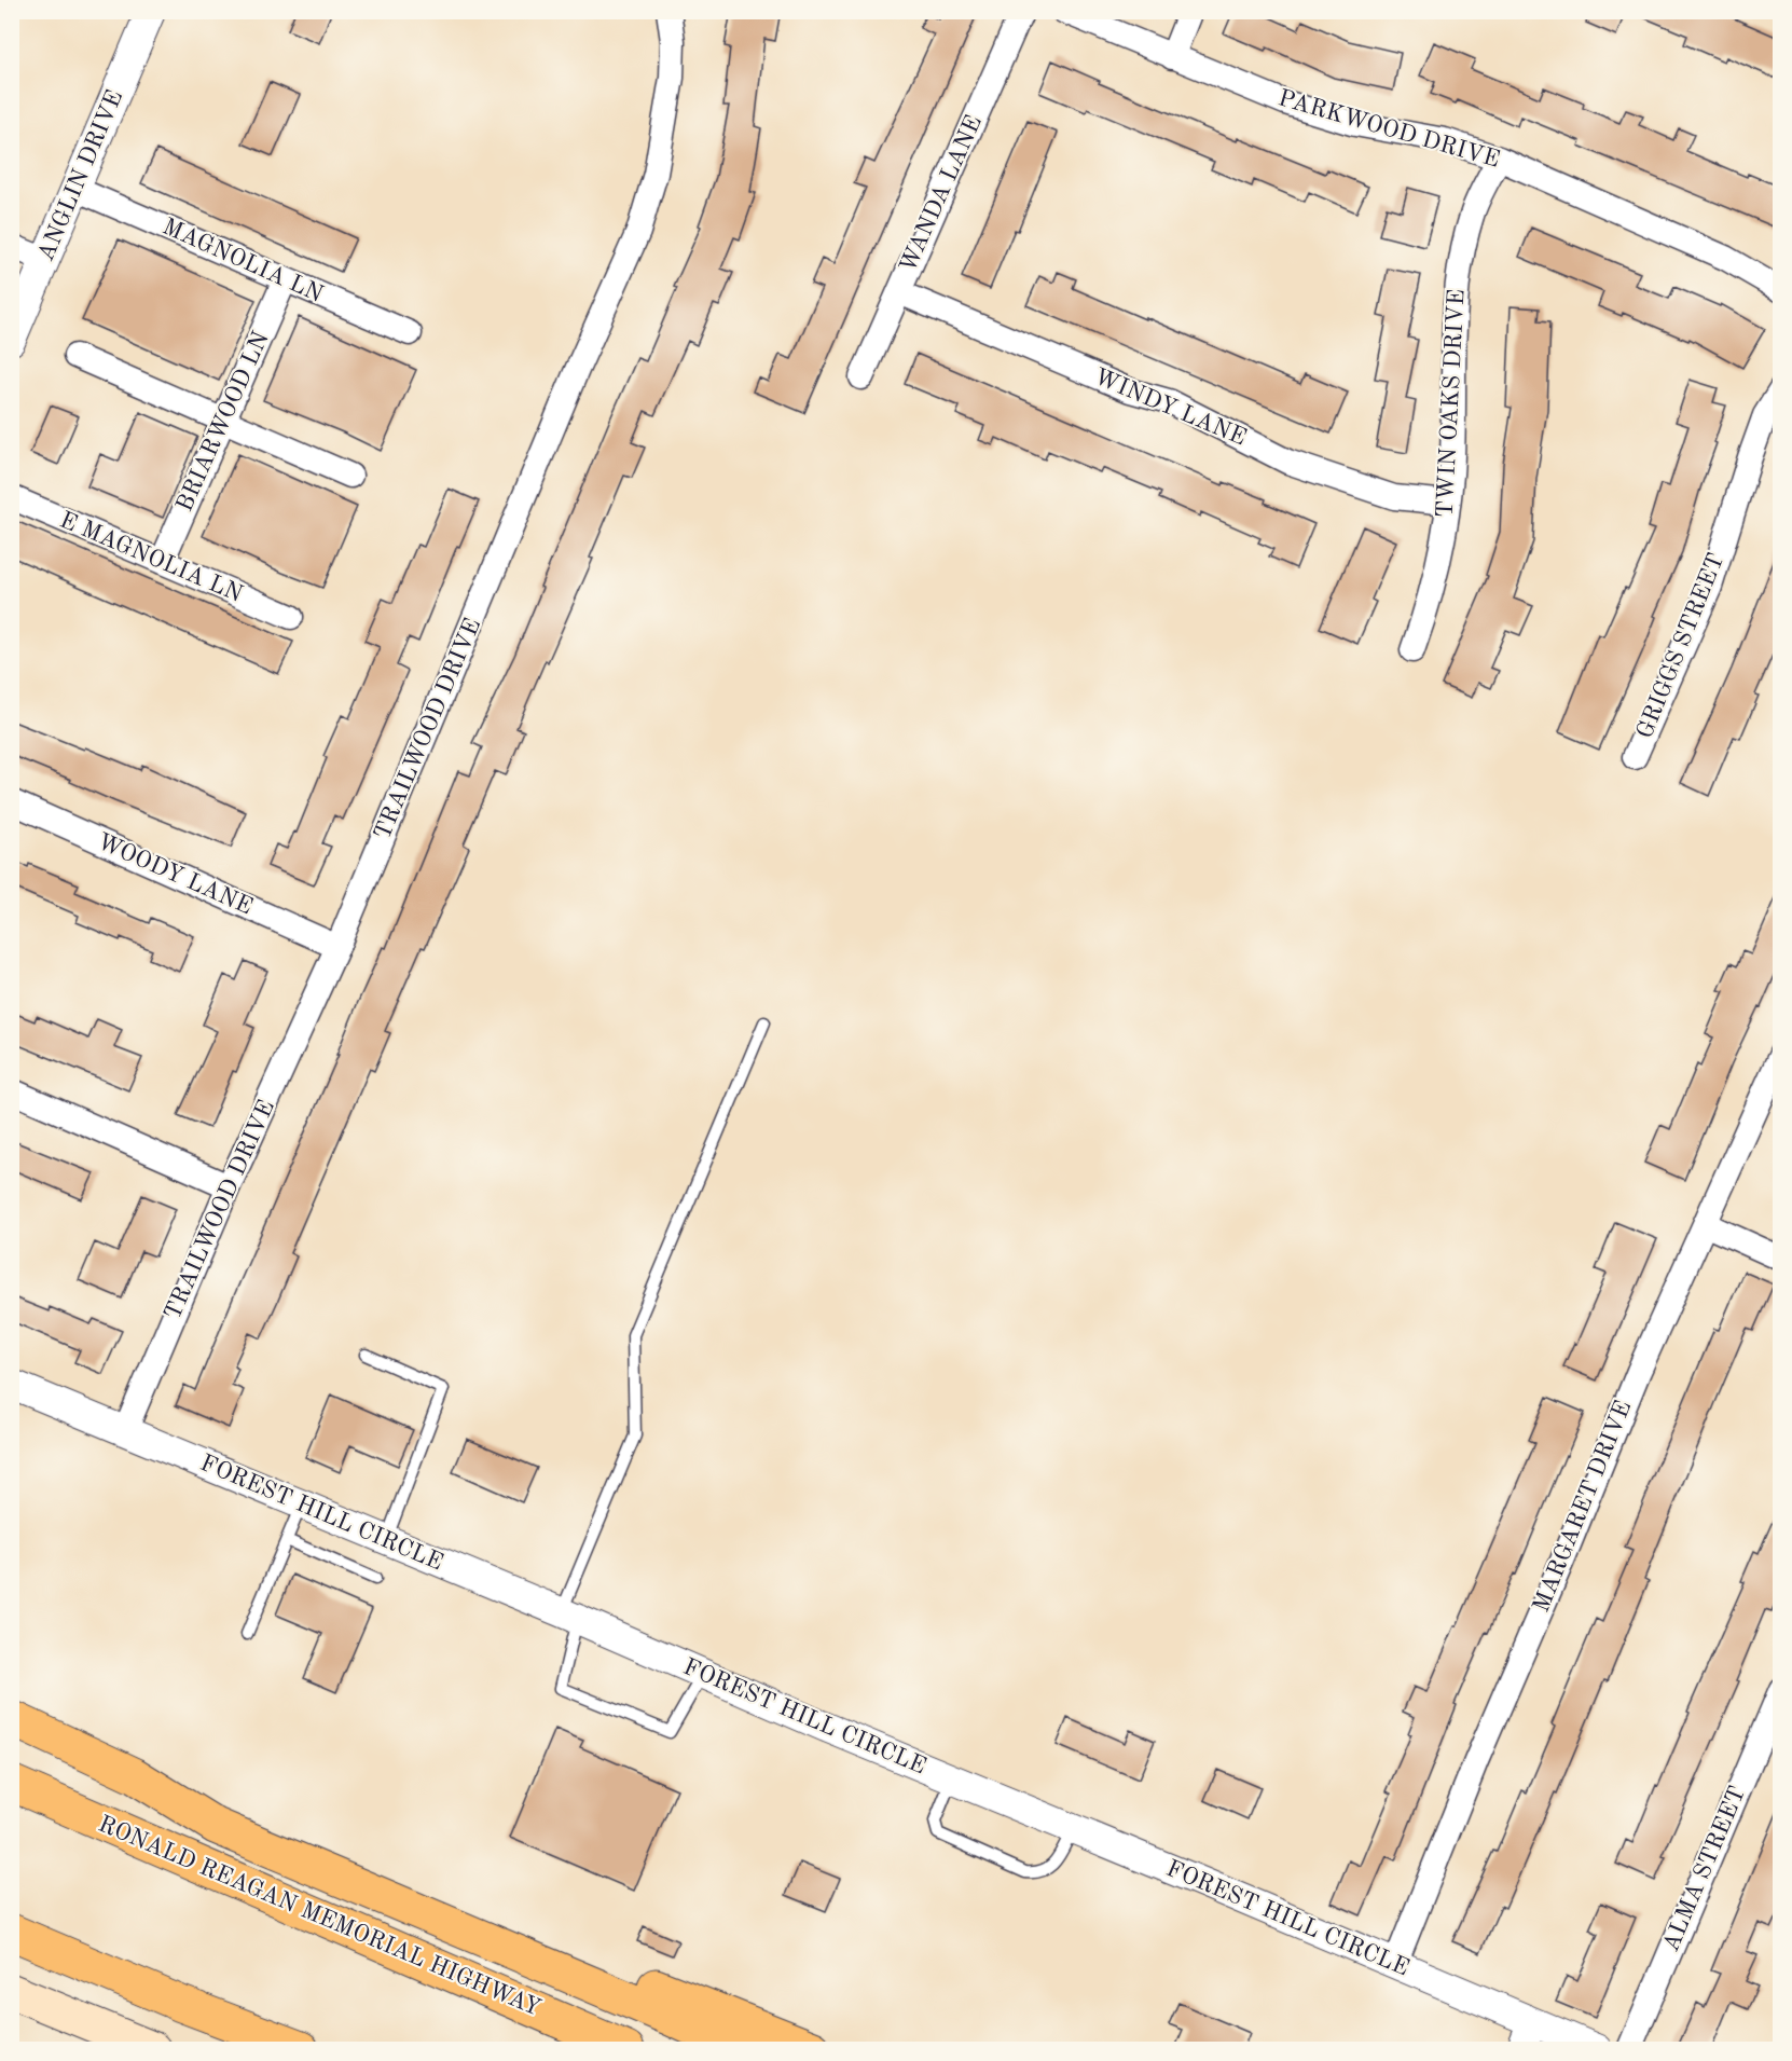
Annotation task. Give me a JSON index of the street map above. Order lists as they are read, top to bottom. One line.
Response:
{"streets":{"highway":["RONALD REAGAN MEMORIAL HIGHWAY"],"street":["PARKWOOD DRIVE","ANGLIN DRIVE","WANDA LANE","MAGNOLIA LN","TWIN OAKS DRIVE","WINDY LANE","BRIARWOOD LN","E MAGNOLIA LN","GRIGGS STREET","TRAILWOOD DRIVE","WOODY LANE","MARGARET DRIVE","FOREST HILL CIRCLE","ALMA STREET"]},"crossings":[["PARKWOOD DRIVE","TWIN OAKS DRIVE"],["ANGLIN DRIVE","MAGNOLIA LN"],["WANDA LANE","WINDY LANE"],["MAGNOLIA LN","BRIARWOOD LN"],["TWIN OAKS DRIVE","WINDY LANE"],["BRIARWOOD LN","E MAGNOLIA LN"],["TRAILWOOD DRIVE","WOODY LANE"],["TRAILWOOD DRIVE","FOREST HILL CIRCLE"],["MARGARET DRIVE","FOREST HILL CIRCLE"]]}
